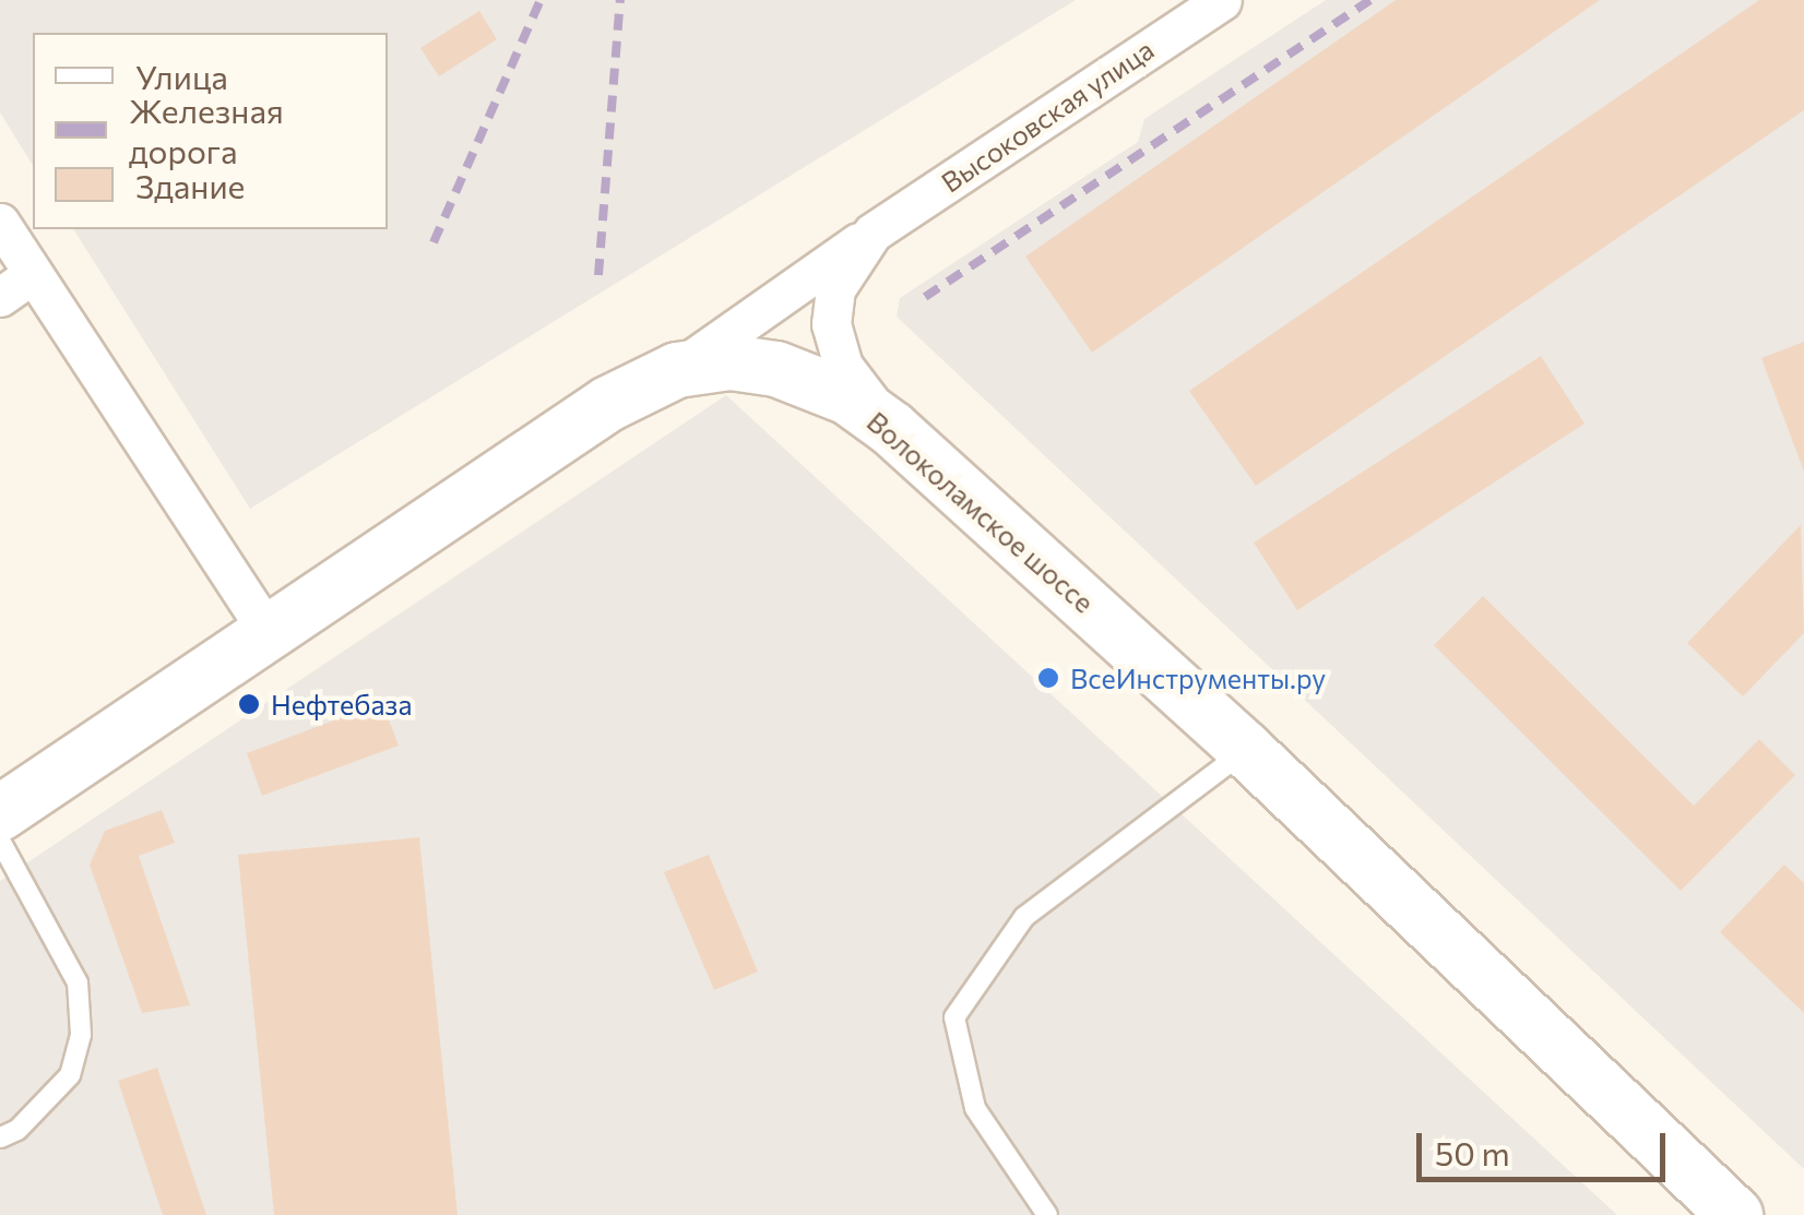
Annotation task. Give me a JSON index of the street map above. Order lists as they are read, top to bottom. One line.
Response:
{"streets":{"street":["Высоковская улица","Волоколамское шоссе"]},"crossings":[["Высоковская улица","Волоколамское шоссе"]],"places":["ВсеИнструменты.ру","Нефтебаза"],"legend":["Улица","Железная дорога","Здание"],"scale_bar":"50 m"}
